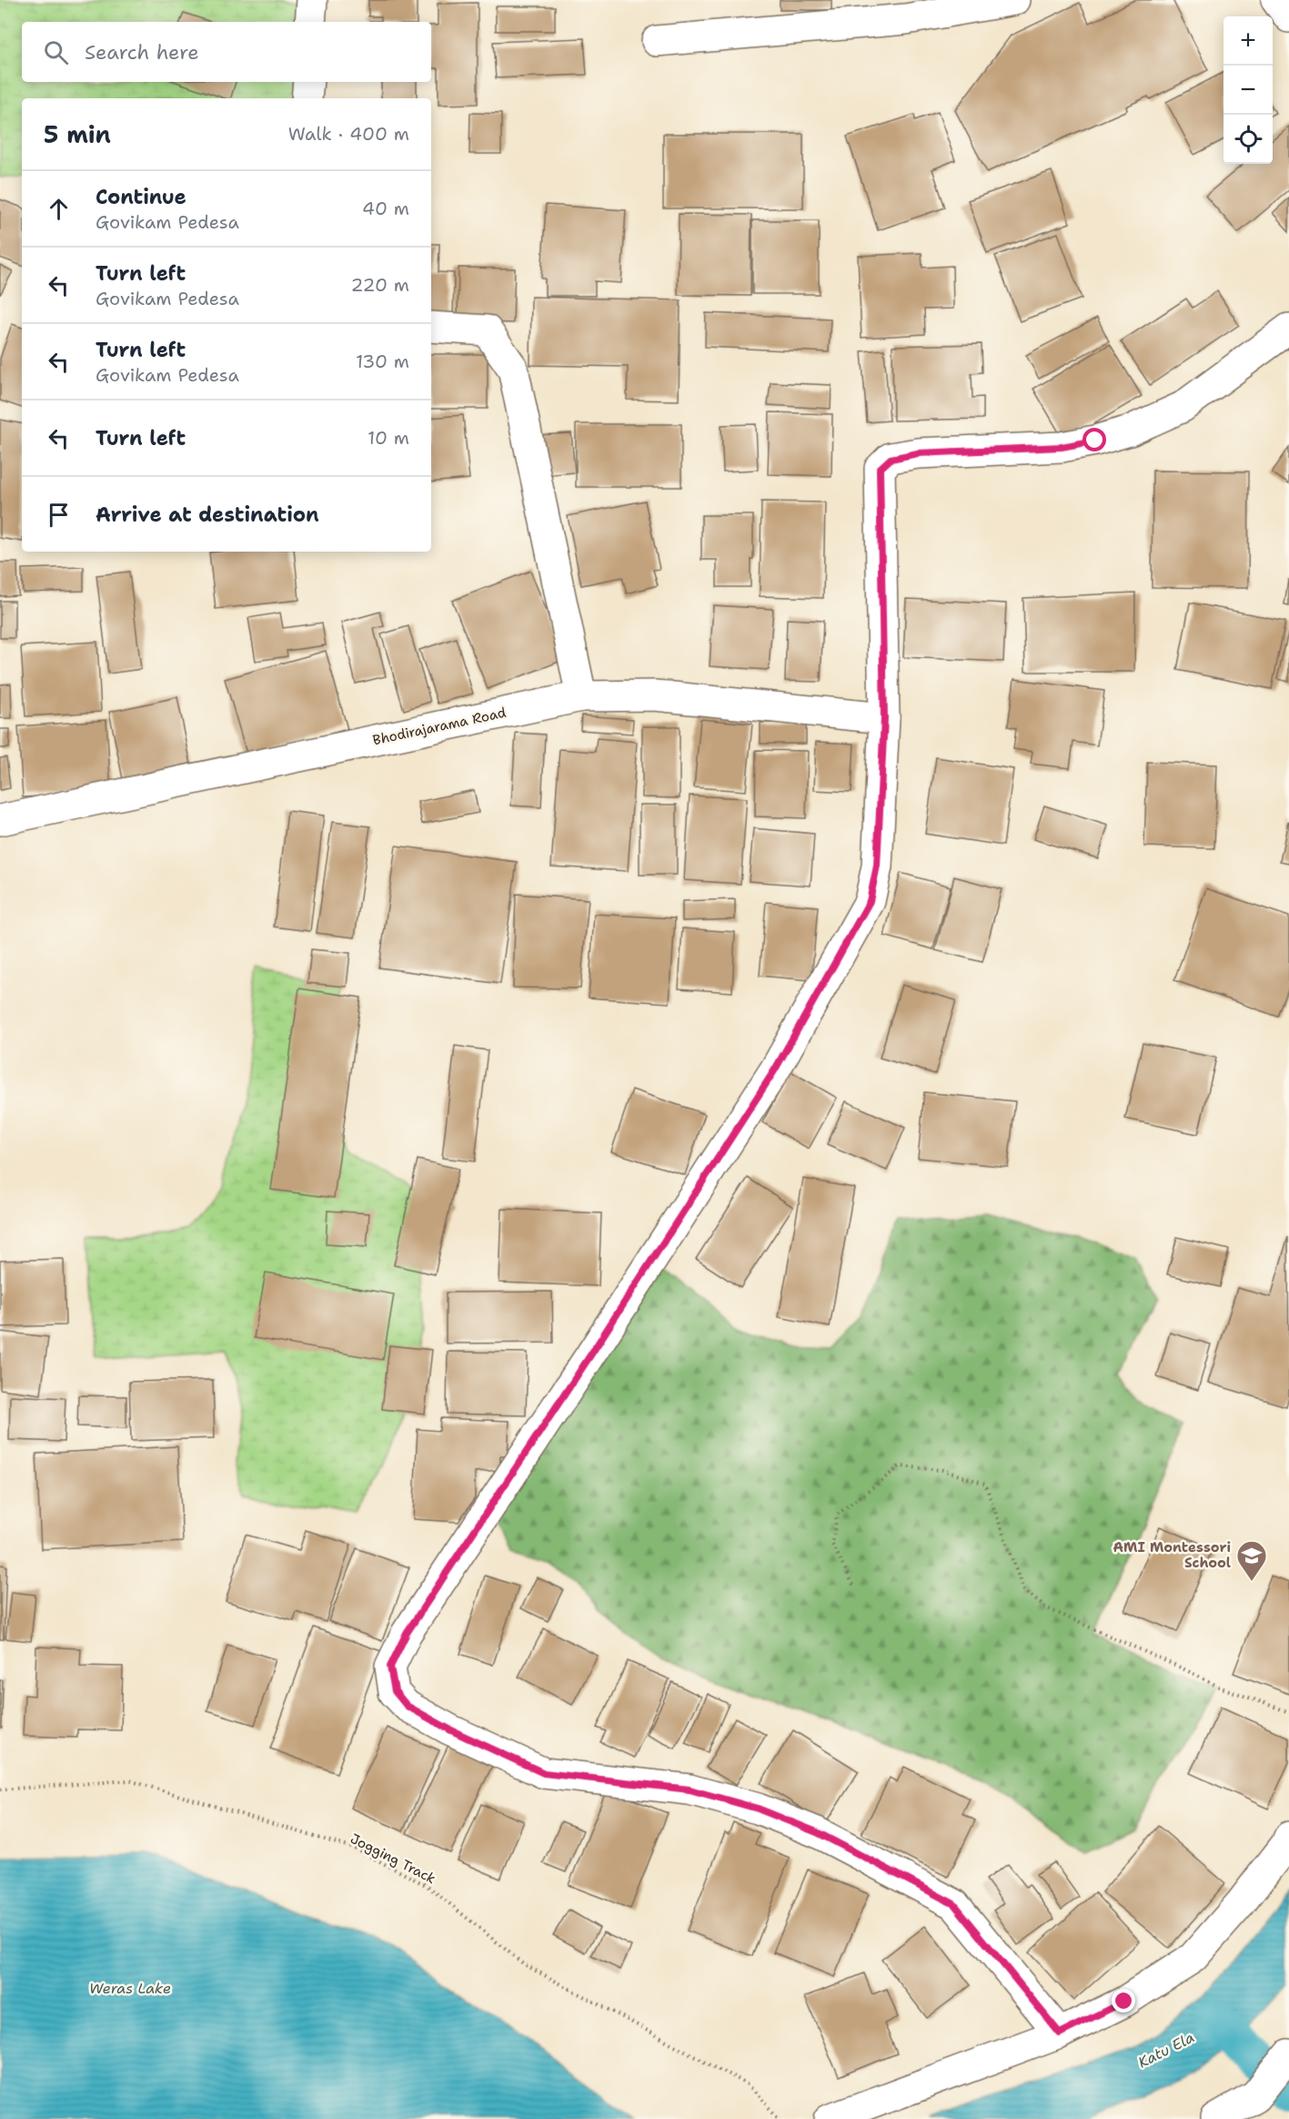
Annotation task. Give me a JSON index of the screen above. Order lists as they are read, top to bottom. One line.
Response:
{"streets":{"street":["Bhodirajarama Road"],"path":["Jogging Track"]},"water":["Weras Lake","Katu Ela"],"places":{"school or university":["AMI Montessori School"]},"page":{"map_buttons":["+","−"],"search":"Search here","heading":["5 min","Walk · 400 m"],"list":[["Continue","Govikam Pedesa","40 m"],["Turn left","Govikam Pedesa","220 m"],["Turn left","Govikam Pedesa","130 m"],["Turn left","10 m"],"Arrive at destination"]}}
